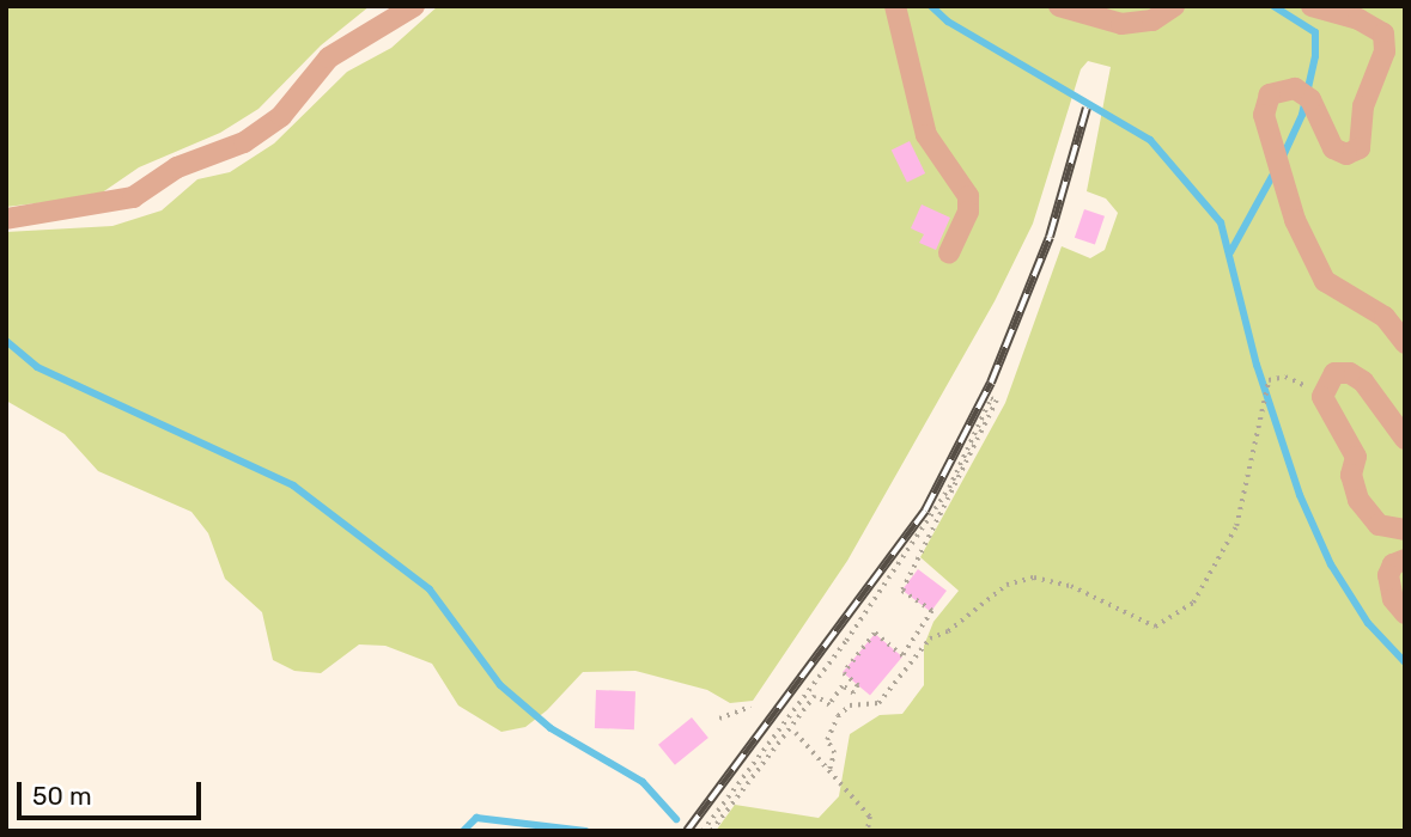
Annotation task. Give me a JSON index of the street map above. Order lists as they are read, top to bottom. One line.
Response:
{"scale_bar":"50 m"}
